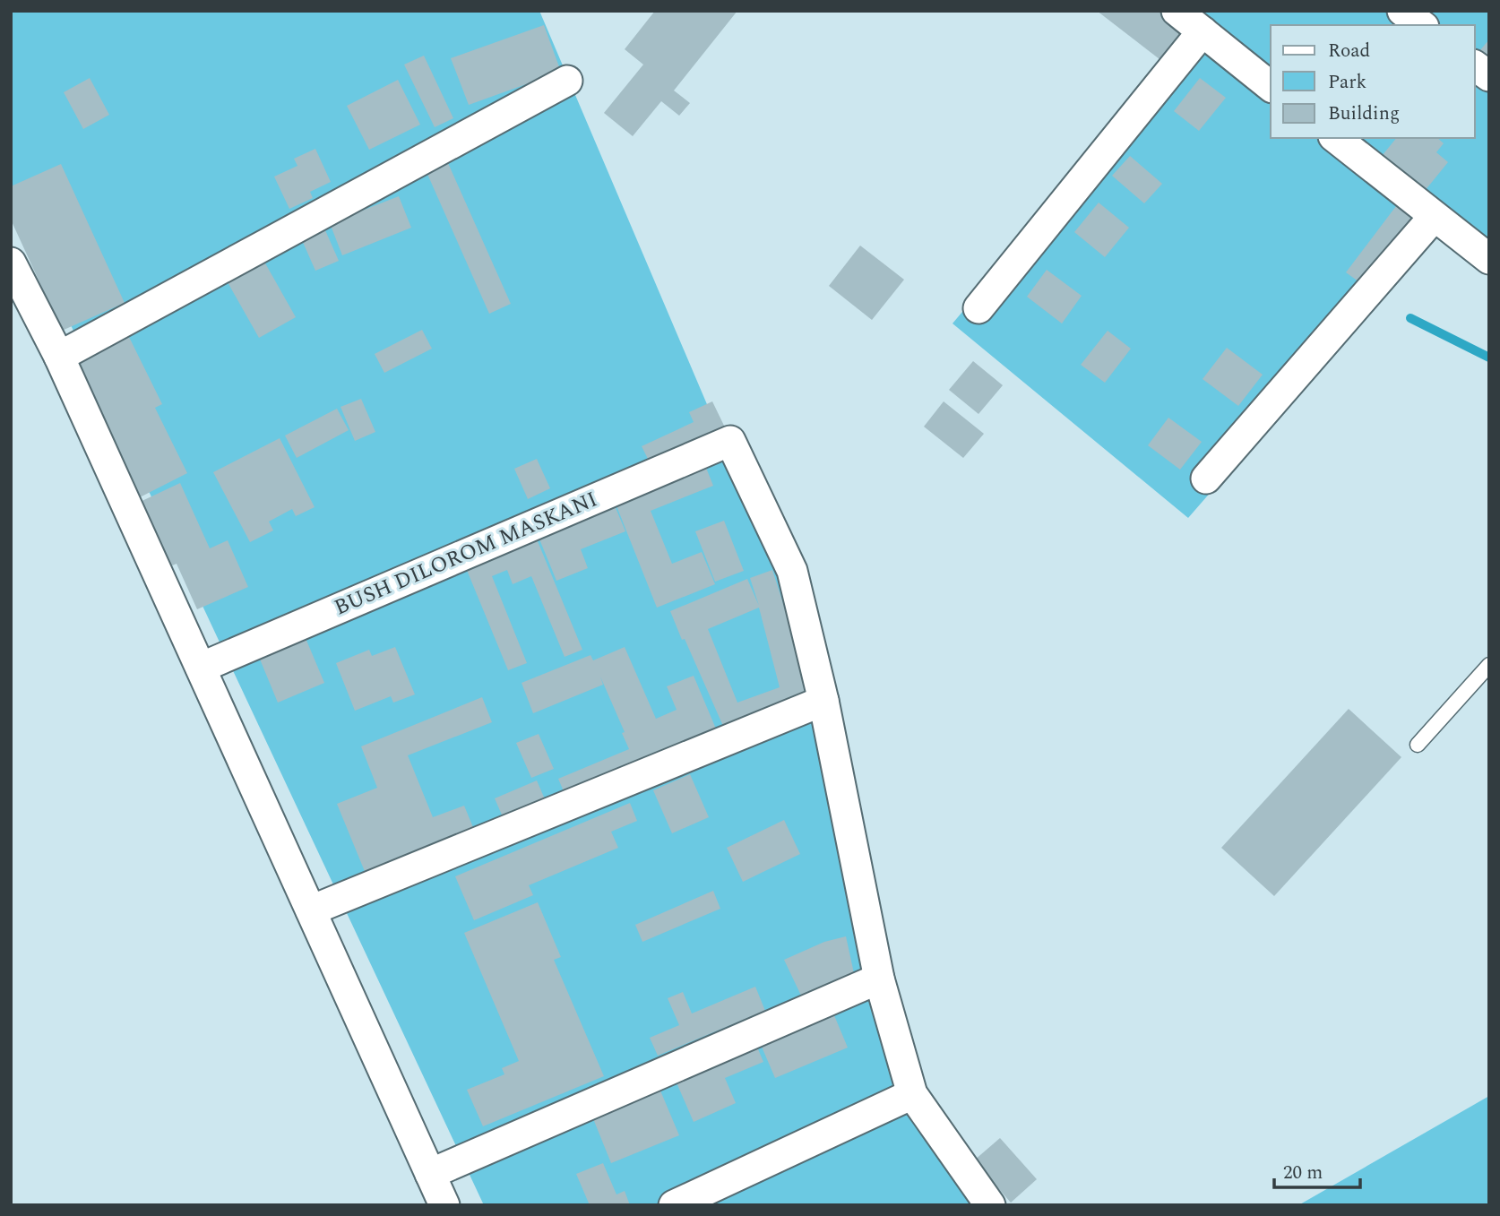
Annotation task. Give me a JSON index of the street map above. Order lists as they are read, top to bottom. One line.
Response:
{"streets":{"street":["BUSH DILOROM MASKANI"]},"legend":["Road","Park","Building"],"scale_bar":"20 m"}
